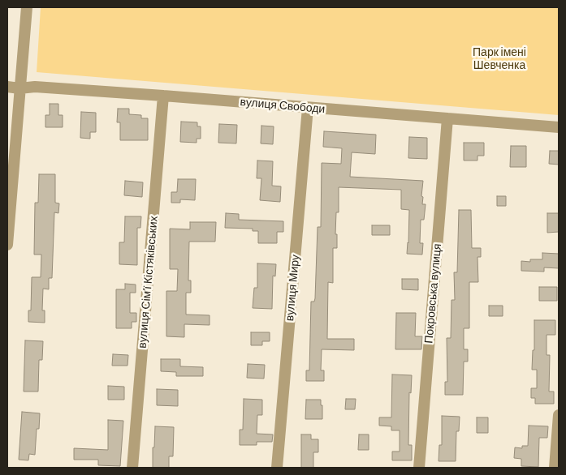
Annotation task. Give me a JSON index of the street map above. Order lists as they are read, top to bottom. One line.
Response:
{"streets":{"street":["вулиця Свободи","вулиця Сімʼї Кістяківських","вулиця Миру","Покровська вулиця"]},"crossings":[["вулиця Свободи","вулиця Сімʼї Кістяківських"],["вулиця Свободи","вулиця Миру"],["вулиця Свободи","Покровська вулиця"]],"parks":["Парк імені Шевченка"]}
